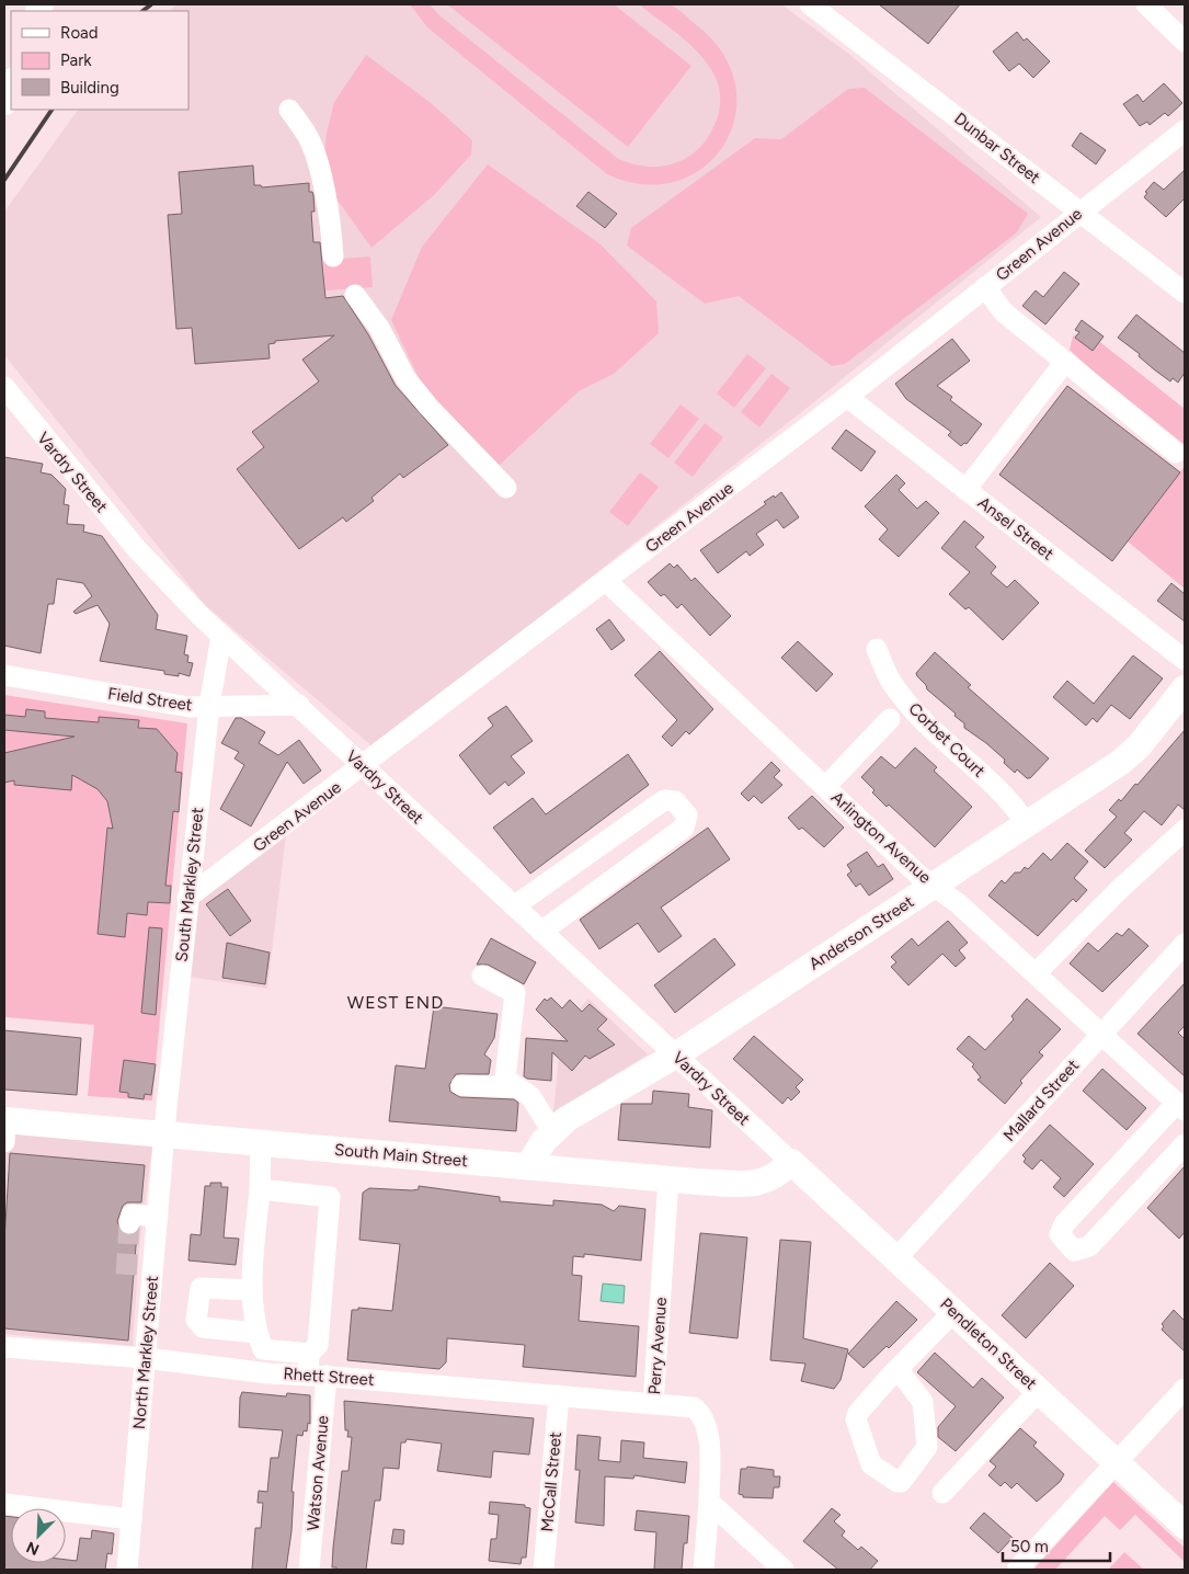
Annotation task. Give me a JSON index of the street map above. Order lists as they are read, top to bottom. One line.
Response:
{"streets":{"main road":["Anderson Street","South Main Street","Pendleton Street"],"street":["Dunbar Street","Green Avenue","Vardry Street","Ansel Street","Field Street","Corbet Court","Arlington Avenue","South Markley Street","Mallard Street","Perry Avenue","North Markley Street","Rhett Street","Watson Avenue","McCall Street"]},"crossings":[["Dunbar Street","Green Avenue"],["Green Avenue","Vardry Street"],["Green Avenue","Ansel Street"],["Green Avenue","Arlington Avenue"],["Green Avenue","South Markley Street"],["Vardry Street","Field Street"],["Vardry Street","South Markley Street"],["Vardry Street","Anderson Street"],["Vardry Street","South Main Street"],["Vardry Street","Pendleton Street"],["Field Street","South Markley Street"],["Corbet Court","Anderson Street"],["Arlington Avenue","Anderson Street"],["Arlington Avenue","Mallard Street"],["South Markley Street","South Main Street"],["South Markley Street","North Markley Street"],["Anderson Street","South Main Street"],["Mallard Street","Pendleton Street"],["South Main Street","Pendleton Street"],["South Main Street","Perry Avenue"],["South Main Street","North Markley Street"],["Perry Avenue","Rhett Street"],["North Markley Street","Rhett Street"],["Rhett Street","Watson Avenue"],["Rhett Street","McCall Street"]],"districts":["WEST END"],"legend":["Road","Park","Building"],"scale_bar":"50 m","north":"bottom left"}
